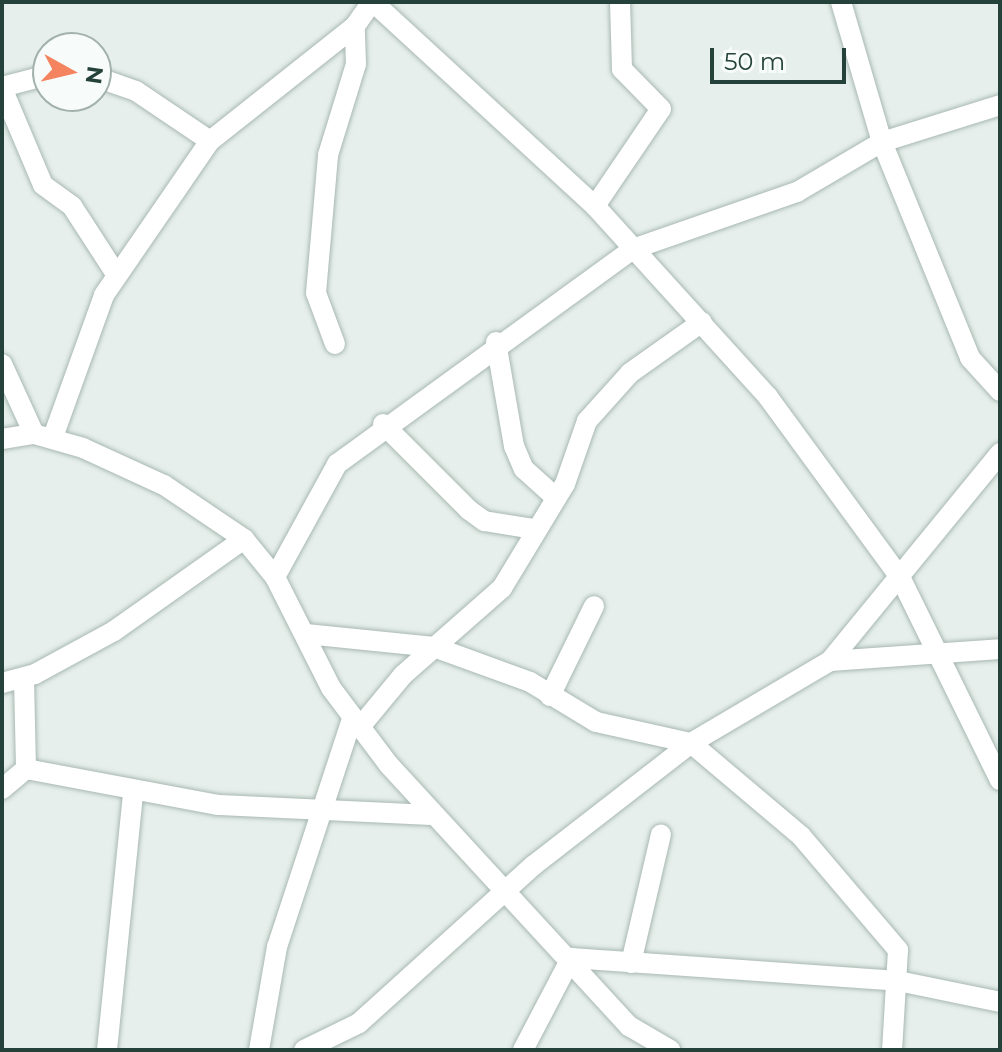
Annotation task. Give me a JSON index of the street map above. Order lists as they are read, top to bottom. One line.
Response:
{"scale_bar":"50 m","north":"right"}
